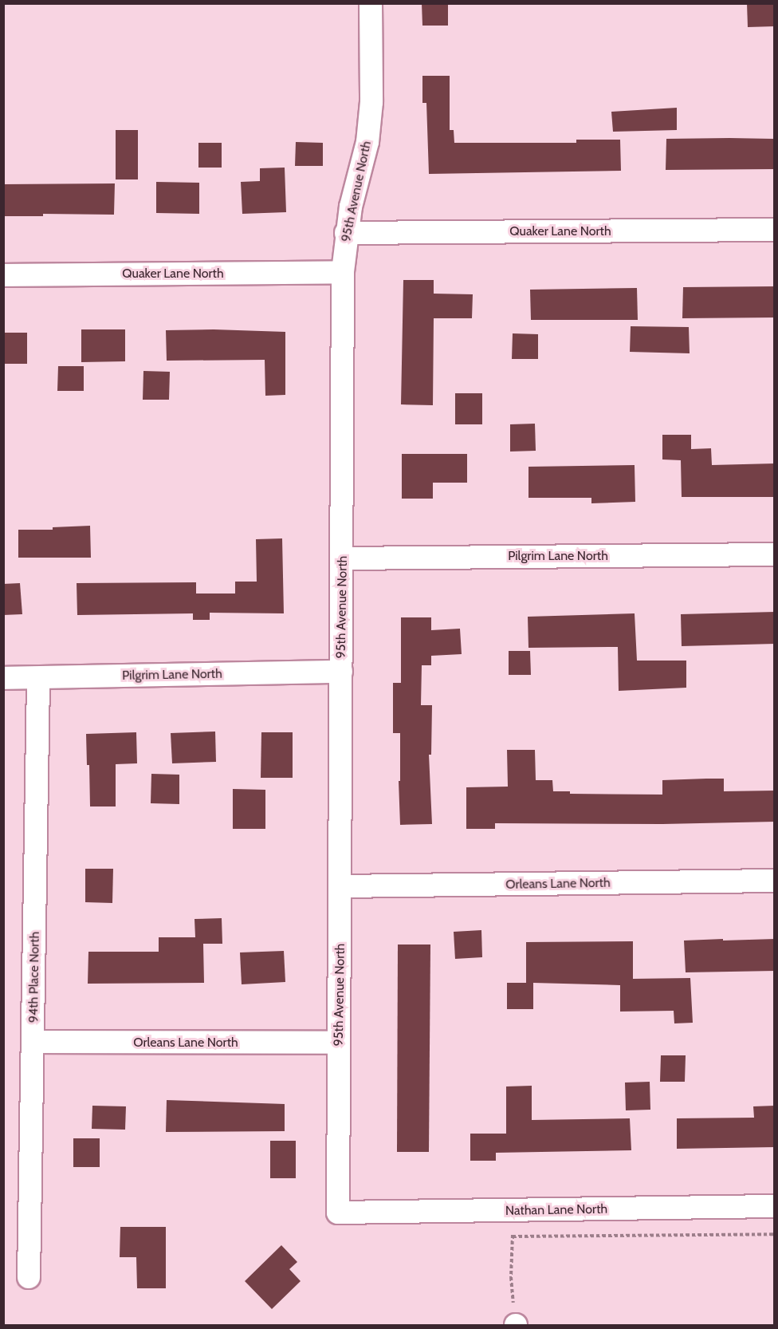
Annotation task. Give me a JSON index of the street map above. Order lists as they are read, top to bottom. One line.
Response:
{"streets":{"street":["95th Avenue North","Quaker Lane North","Pilgrim Lane North","Orleans Lane North","94th Place North","Nathan Lane North"]},"crossings":[["95th Avenue North","Quaker Lane North"],["95th Avenue North","Pilgrim Lane North"],["95th Avenue North","Orleans Lane North"],["95th Avenue North","Nathan Lane North"],["Pilgrim Lane North","94th Place North"],["Orleans Lane North","94th Place North"]]}
